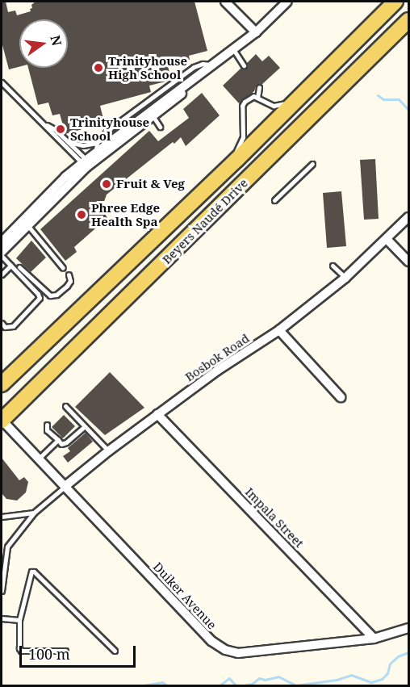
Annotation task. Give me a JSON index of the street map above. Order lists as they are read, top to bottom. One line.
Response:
{"streets":{"main road":["Beyers Naudé Drive"],"street":["Bosbok Road","Impala Street","Duiker Avenue"]},"crossings":[["Beyers Naudé Drive","Duiker Avenue"],["Bosbok Road","Impala Street"],["Bosbok Road","Duiker Avenue"],["Impala Street","Duiker Avenue"]],"places":["Trinityhouse High School","Trinityhouse School","Fruit & Veg","Phree Edge Health Spa"],"scale_bar":"100 m","north":"right"}
